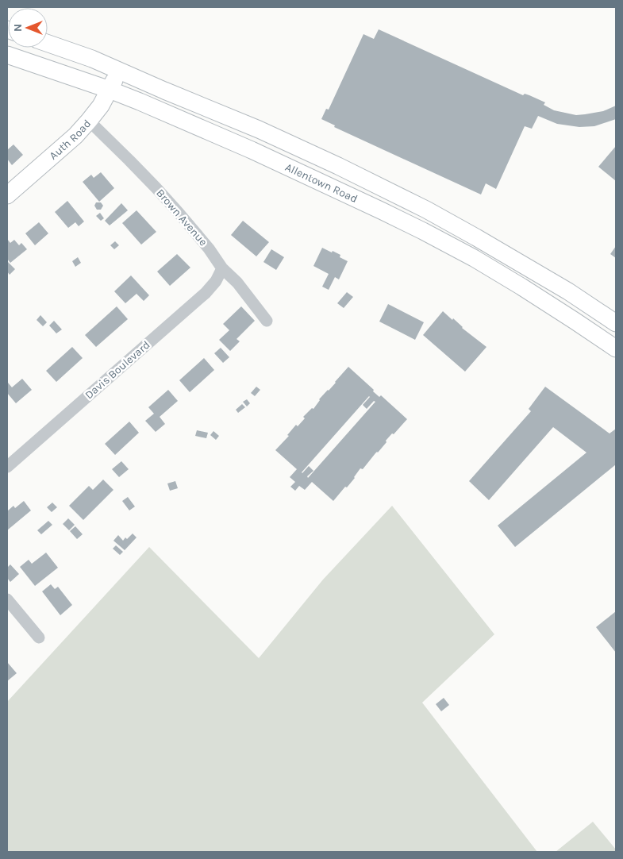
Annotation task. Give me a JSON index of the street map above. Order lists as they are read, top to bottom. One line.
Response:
{"streets":{"main road":["Auth Road","Allentown Road"],"street":["Brown Avenue","Davis Boulevard"]},"crossings":[["Auth Road","Allentown Road"],["Auth Road","Brown Avenue"],["Brown Avenue","Davis Boulevard"]],"north":"left"}
